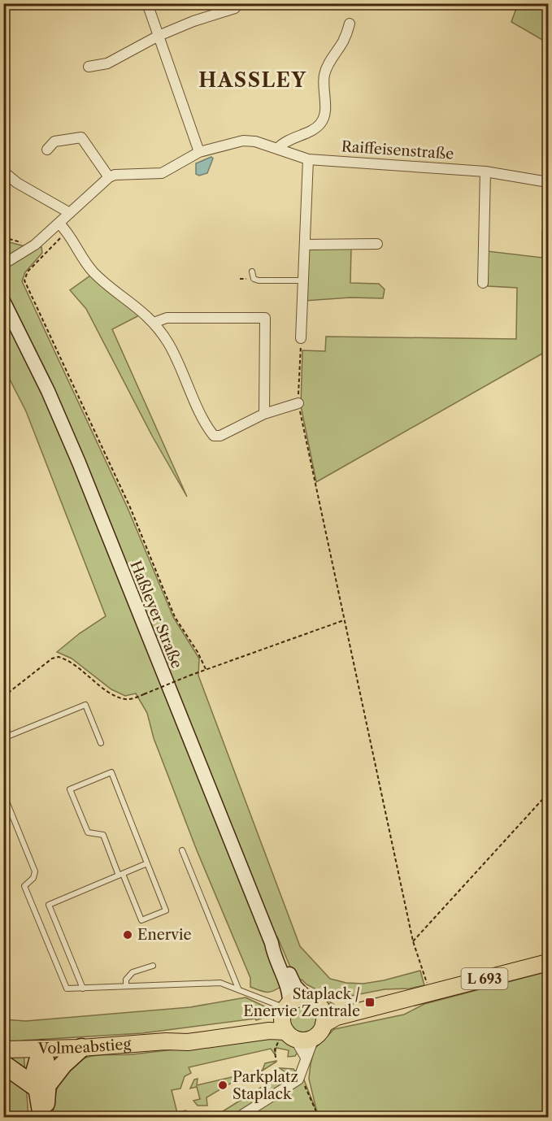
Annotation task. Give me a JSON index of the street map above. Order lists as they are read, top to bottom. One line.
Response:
{"streets":{"main road":["Haßleyer Straße","L 693","Volmeabstieg"],"street":["Raiffeisenstraße"]},"crossings":[["Haßleyer Straße","L 693"],["Haßleyer Straße","Volmeabstieg"],["L 693","Volmeabstieg"]],"districts":["HASSLEY"],"places":{"other":["Enervie","Parkplatz Staplack"],"transit":["Staplack / Enervie Zentrale"]}}
